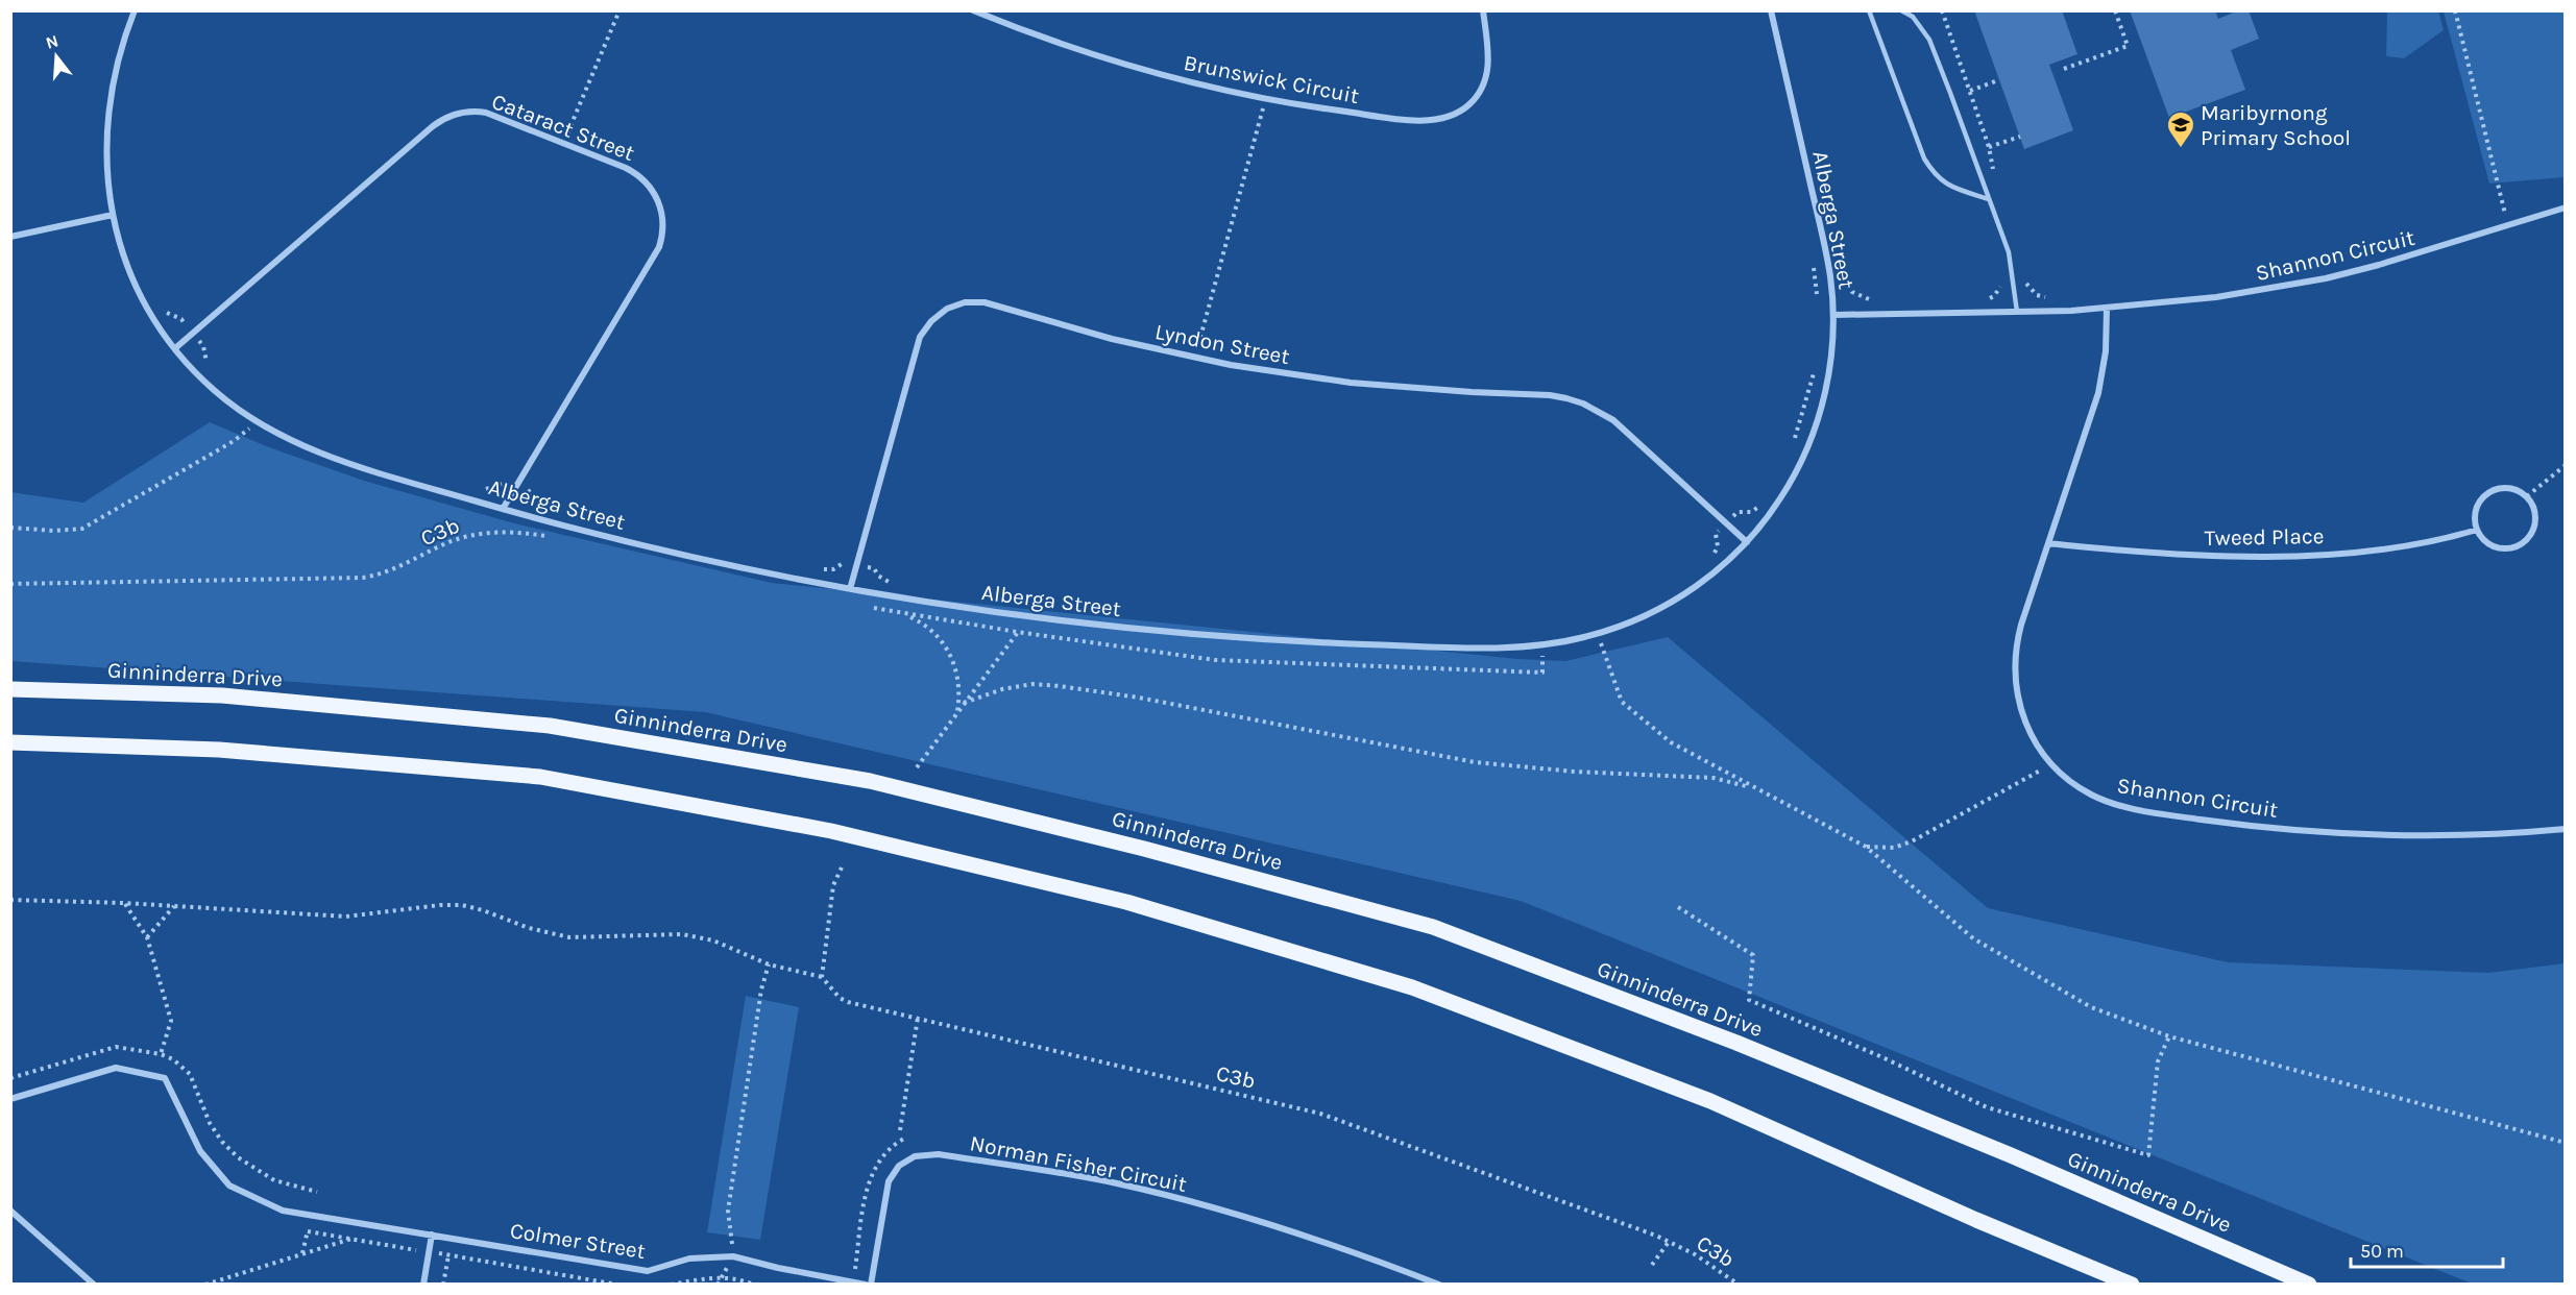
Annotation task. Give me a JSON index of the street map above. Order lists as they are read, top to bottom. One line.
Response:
{"streets":{"main road":["Ginninderra Drive"],"street":["Brunswick Circuit","Cataract Street","Alberga Street","Shannon Circuit","Lyndon Street","Tweed Place","Norman Fisher Circuit","Colmer Street"],"path":["C3b"]},"crossings":[["Cataract Street","Alberga Street"],["Alberga Street","Shannon Circuit"],["Alberga Street","Lyndon Street"],["Shannon Circuit","Tweed Place"]],"places":{"school or university":["Maribyrnong Primary School"]},"scale_bar":"50 m","north":"top"}
